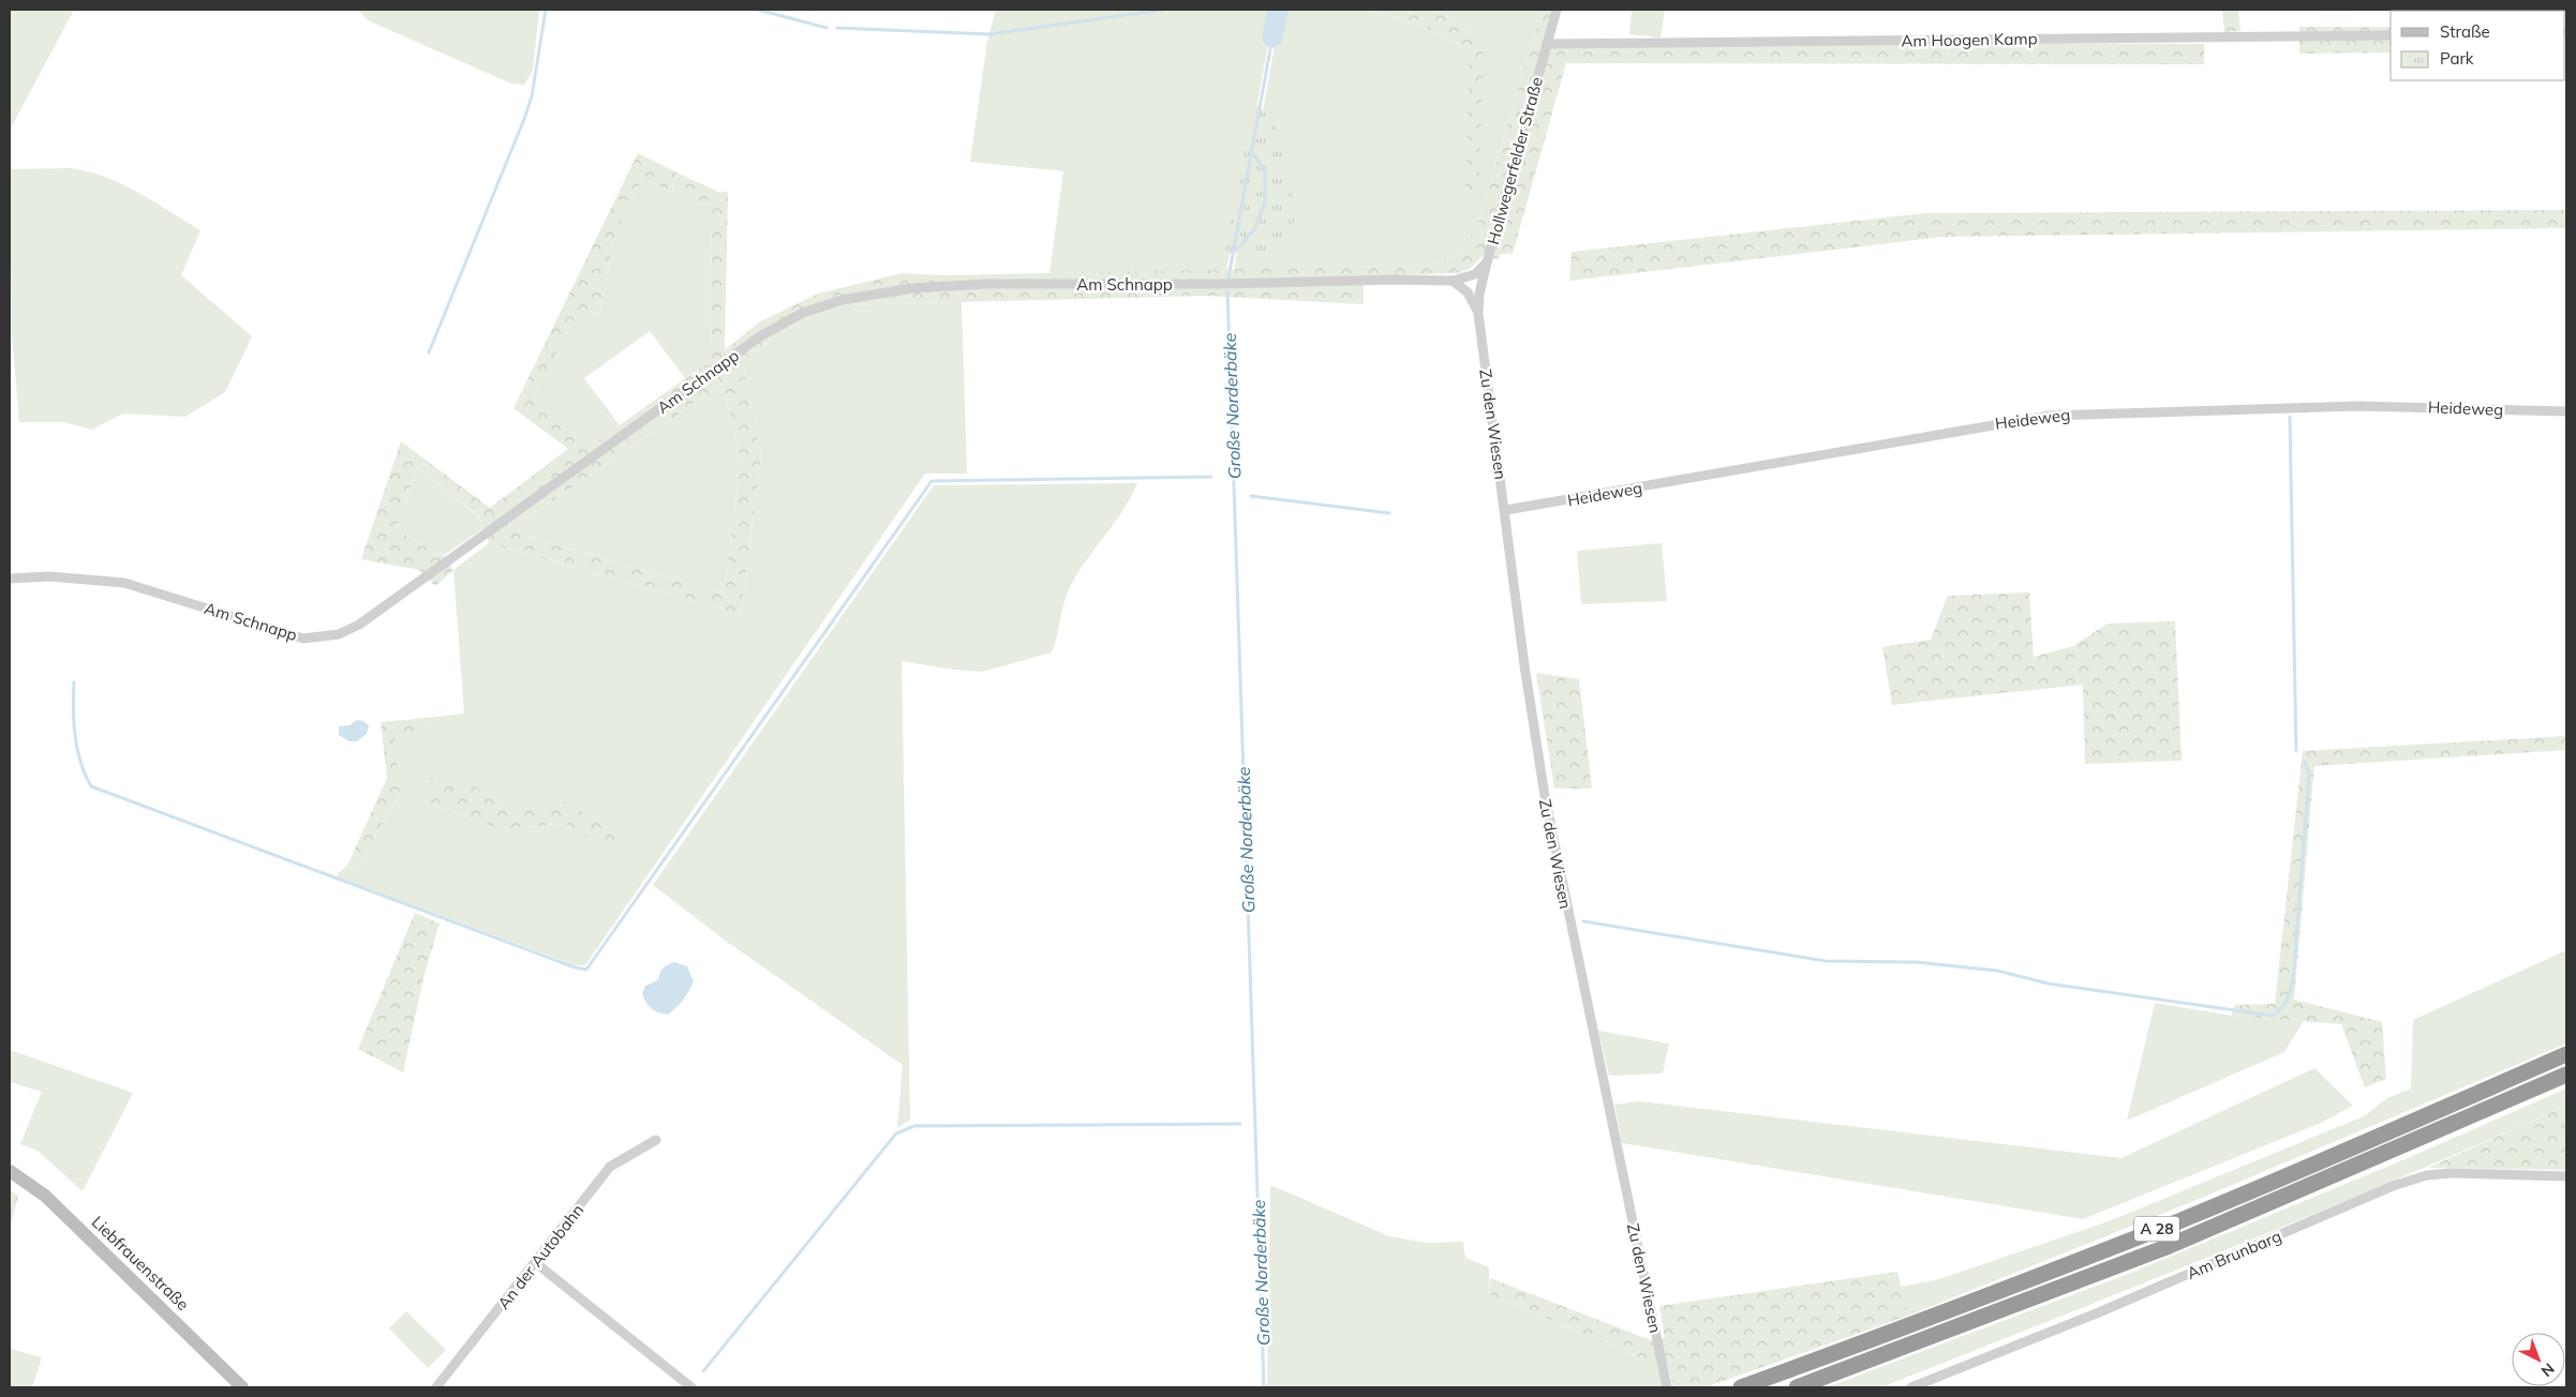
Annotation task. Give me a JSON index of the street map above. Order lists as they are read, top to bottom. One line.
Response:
{"streets":{"highway":["A 28"],"street":["Am Hoogen Kamp","Hollwegerfelder Straße","Am Schnapp","Heideweg","Zu den Wiesen","Am Brunbarg","An der Autobahn","Liebfrauenstraße"]},"crossings":[["Am Hoogen Kamp","Hollwegerfelder Straße"],["Hollwegerfelder Straße","Am Schnapp"],["Hollwegerfelder Straße","Zu den Wiesen"],["Heideweg","Zu den Wiesen"]],"water":["Große Norderbäke"],"legend":["Straße","Park"],"north":"bottom right"}
